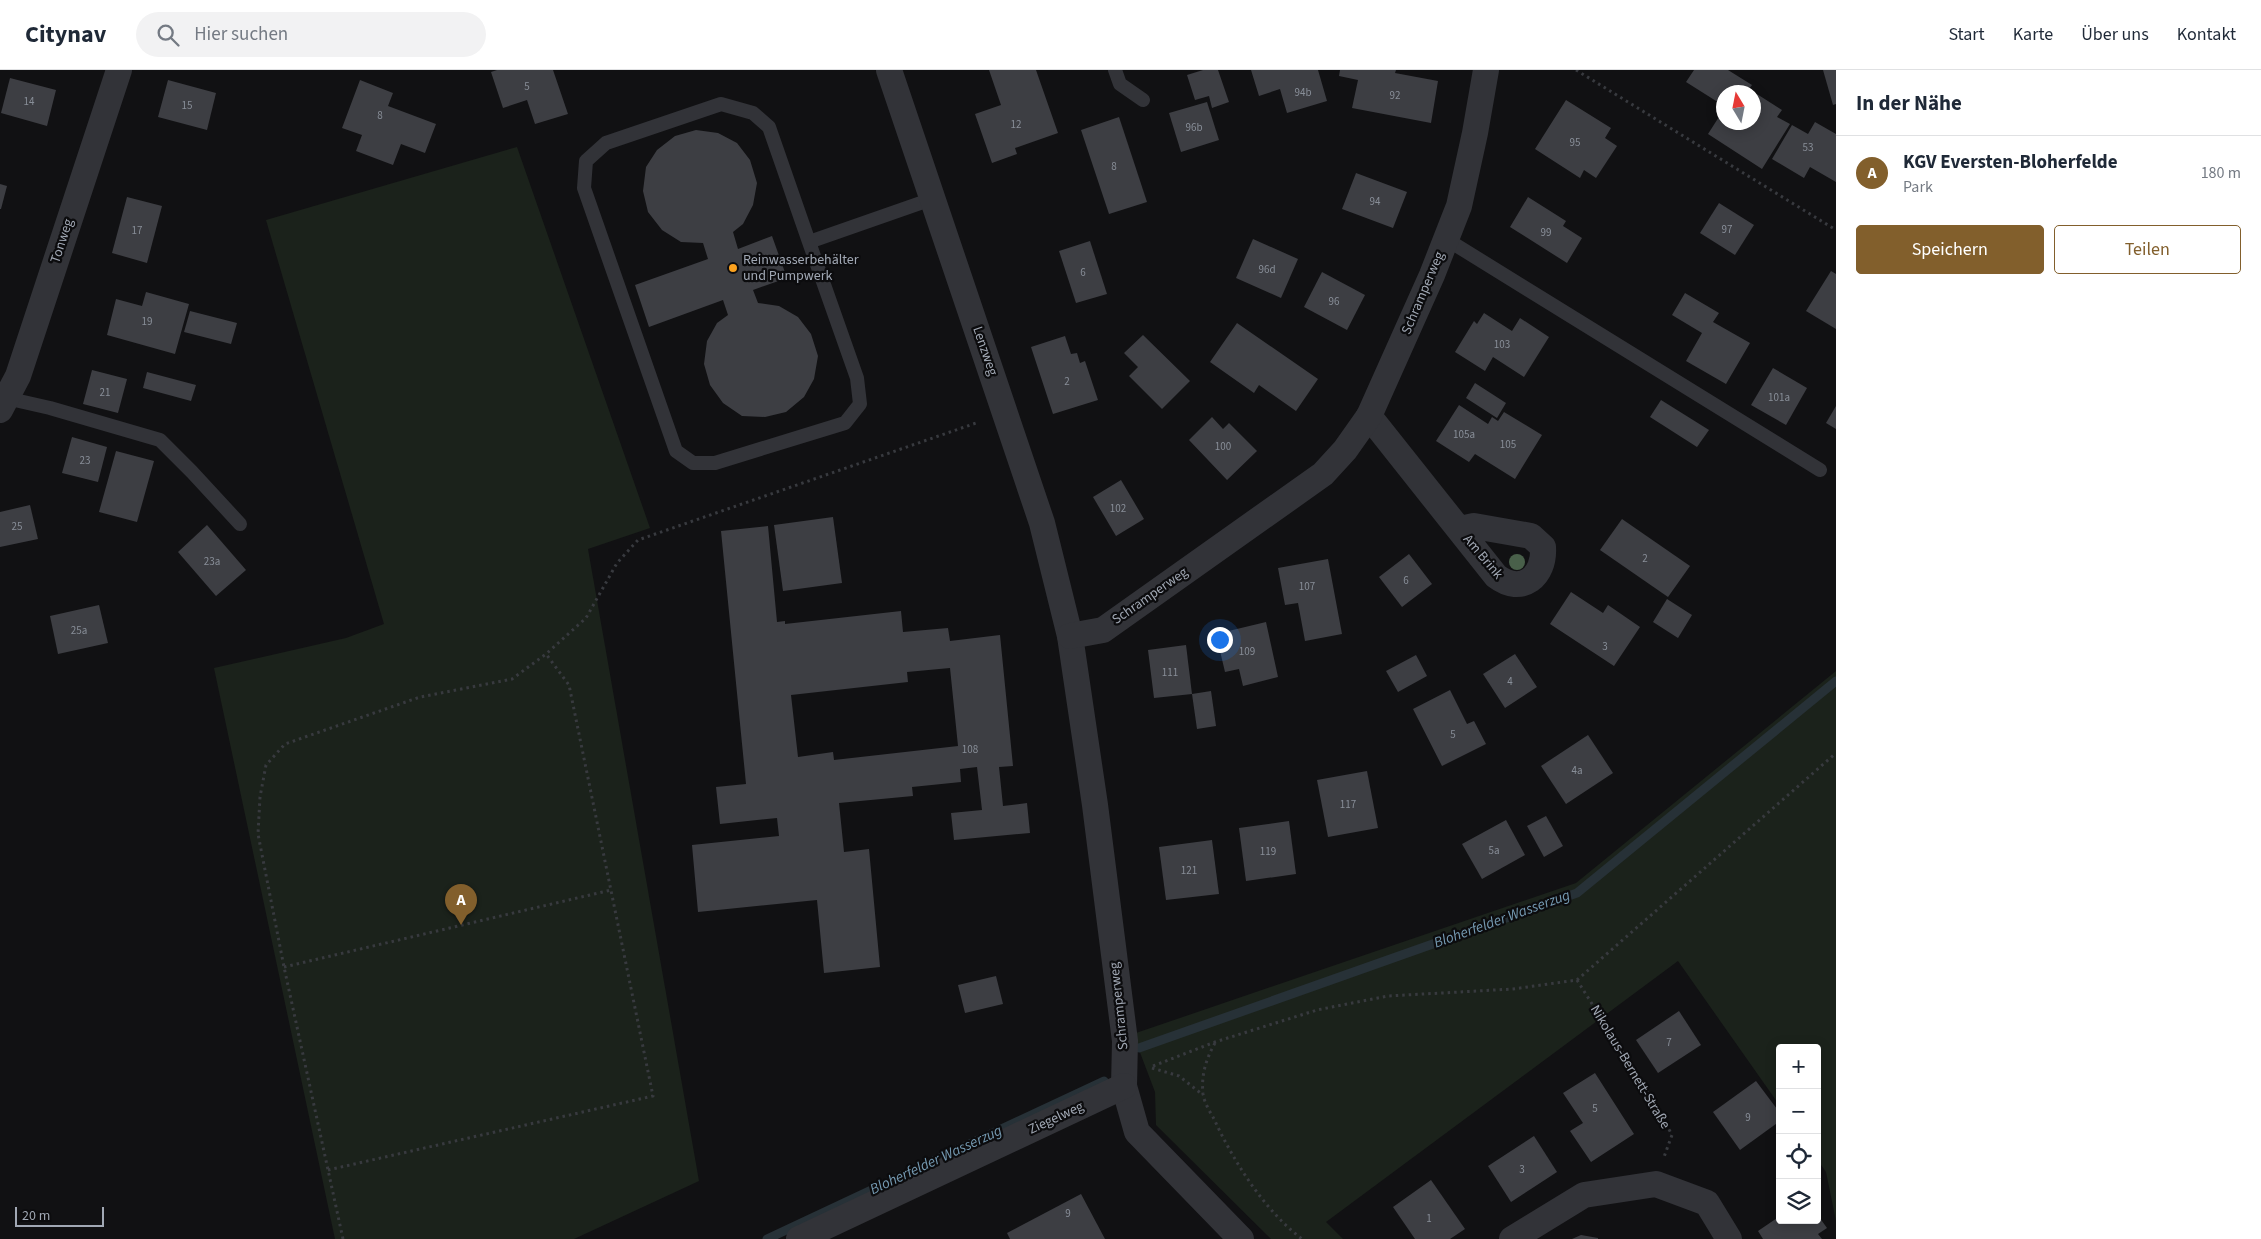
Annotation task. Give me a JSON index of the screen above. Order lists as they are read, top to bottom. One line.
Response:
{"streets":{"street":["Tonweg","Schramperweg","Lenzweg","Am Brink","Ziegelweg"],"path":["Nikolaus-Bernett-Straße"]},"crossings":[["Schramperweg","Lenzweg"],["Schramperweg","Am Brink"],["Schramperweg","Ziegelweg"]],"water":["Bloherfelder Wasserzug"],"places":["Reinwasserbehälter und Pumpwerk"],"house_numbers":["5","94b","92","14","15","8","12","96b","95","53","8","94","97","17","99","96d","6","96","19","103","2","21","101a","105a","105","100","23","102","25","2","23a","6","107","25a","3","109","111","4","5","108","4a","117","5a","119","121","7","5","9","3","9","1"],"scale_bar":"20 m","north":"top","page":{"header":"Citynav","search":"Hier suchen","nav":["Start","Karte","Über uns","Kontakt"],"heading":"In der Nähe","list":[{"mark":"A","name":"KGV Eversten-Bloherfelde","note":"Park","value":"180 m"}],"buttons":["Speichern","Teilen"],"pins":"A","map_buttons":["+","−"],"scale":"20 m"}}
